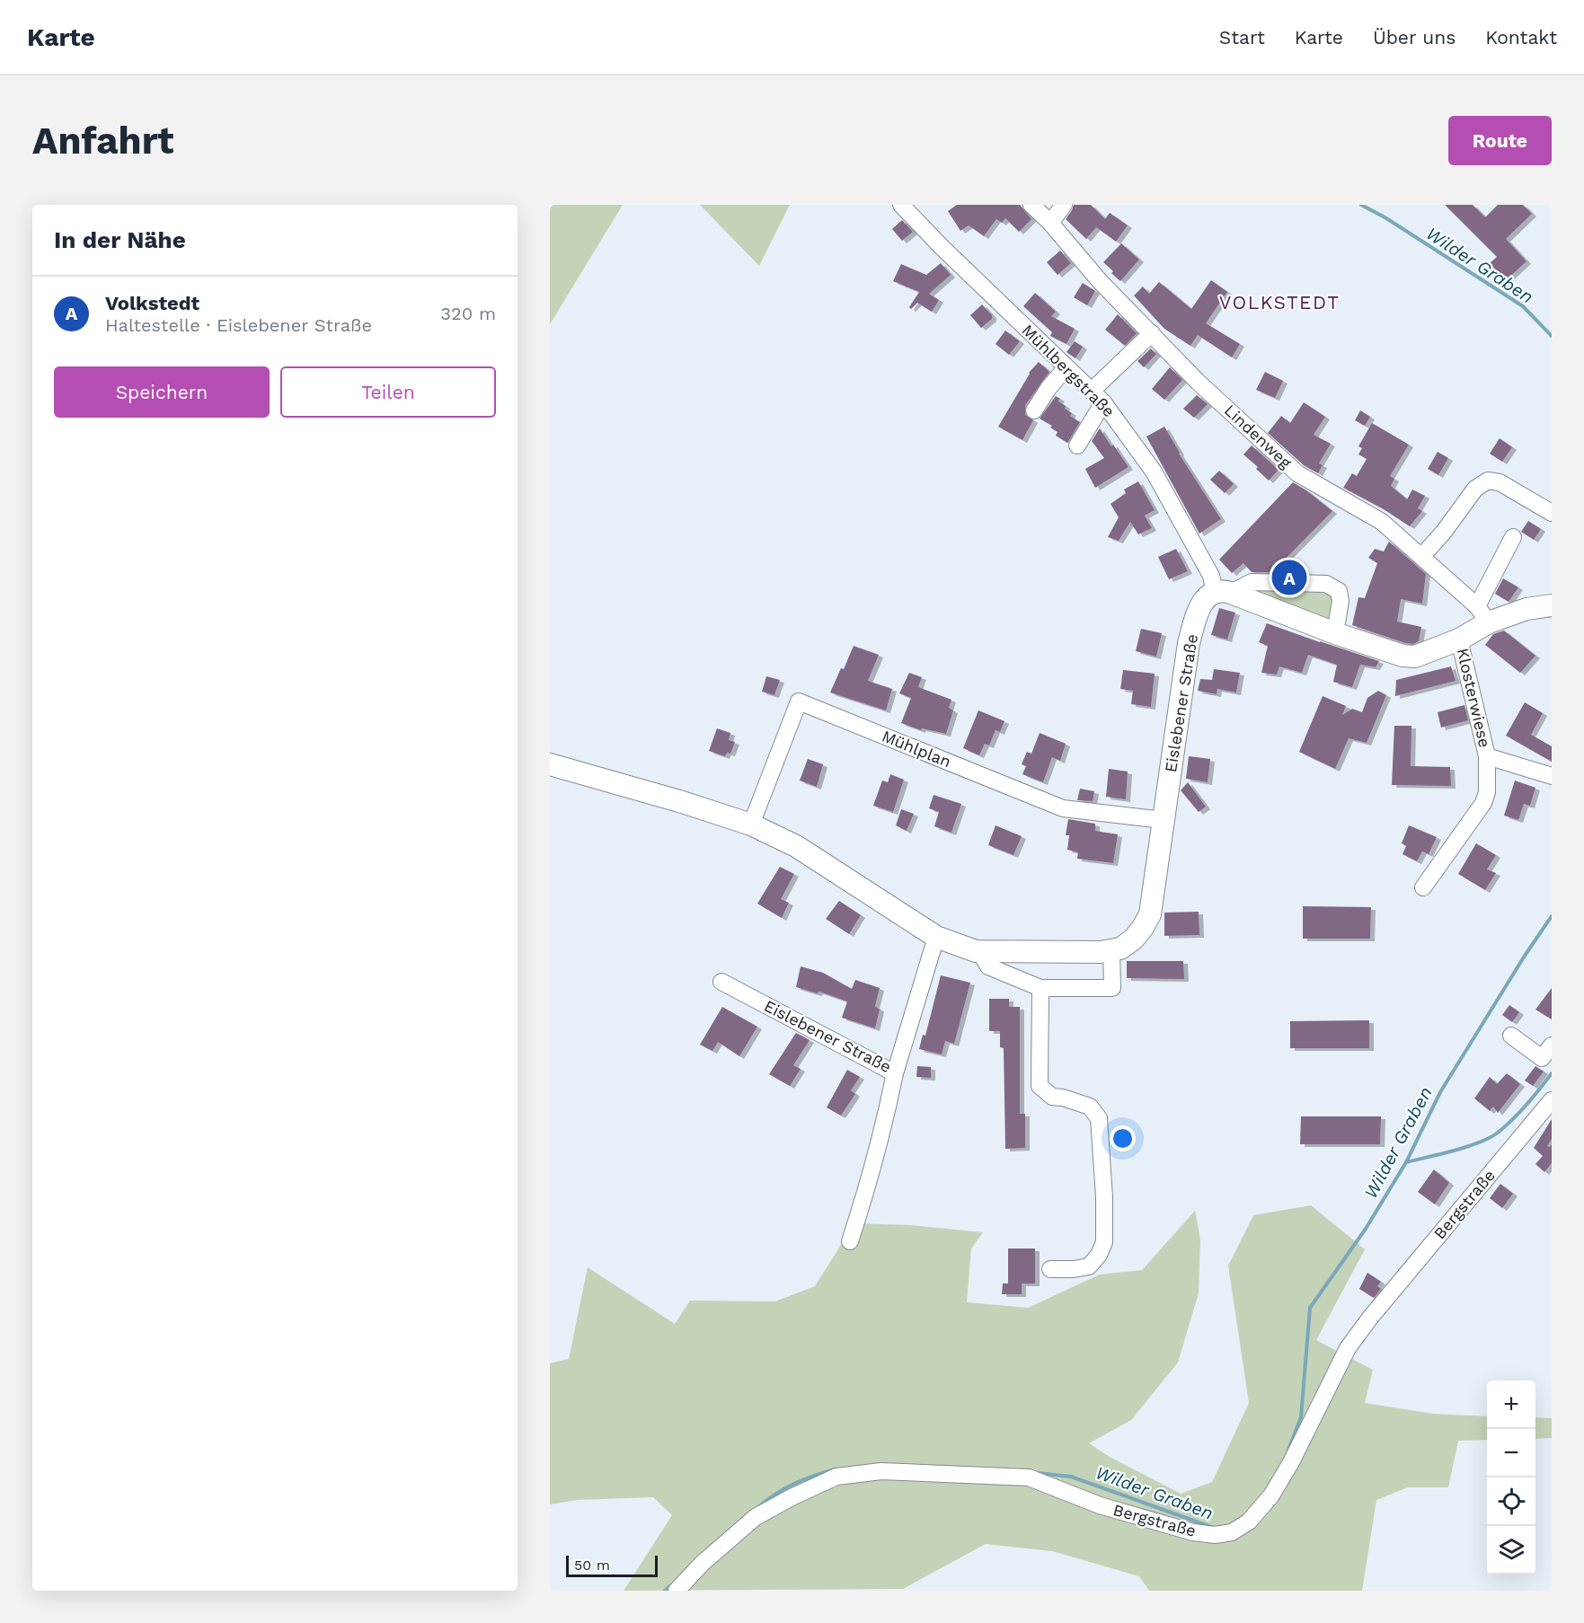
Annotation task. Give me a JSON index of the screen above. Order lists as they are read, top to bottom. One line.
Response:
{"streets":{"main road":["Eislebener Straße"],"street":["Mühlbergstraße","Lindenweg","Klosterwiese","Mühlplan","Bergstraße"]},"crossings":[["Mühlbergstraße","Eislebener Straße"],["Eislebener Straße","Mühlplan"]],"districts":["VOLKSTEDT"],"water":["Wilder Graben"],"scale_bar":"50 m","page":{"header":"Karte","nav":["Start","Karte","Über uns","Kontakt"],"buttons":["Route",["Speichern","Teilen"]],"title":"Anfahrt","heading":"In der Nähe","list":[{"mark":"A","name":"Volkstedt","note":"Haltestelle · Eislebener Straße","value":"320 m"}],"pins":"A","map_buttons":["+","−"],"scale":"50 m"}}
